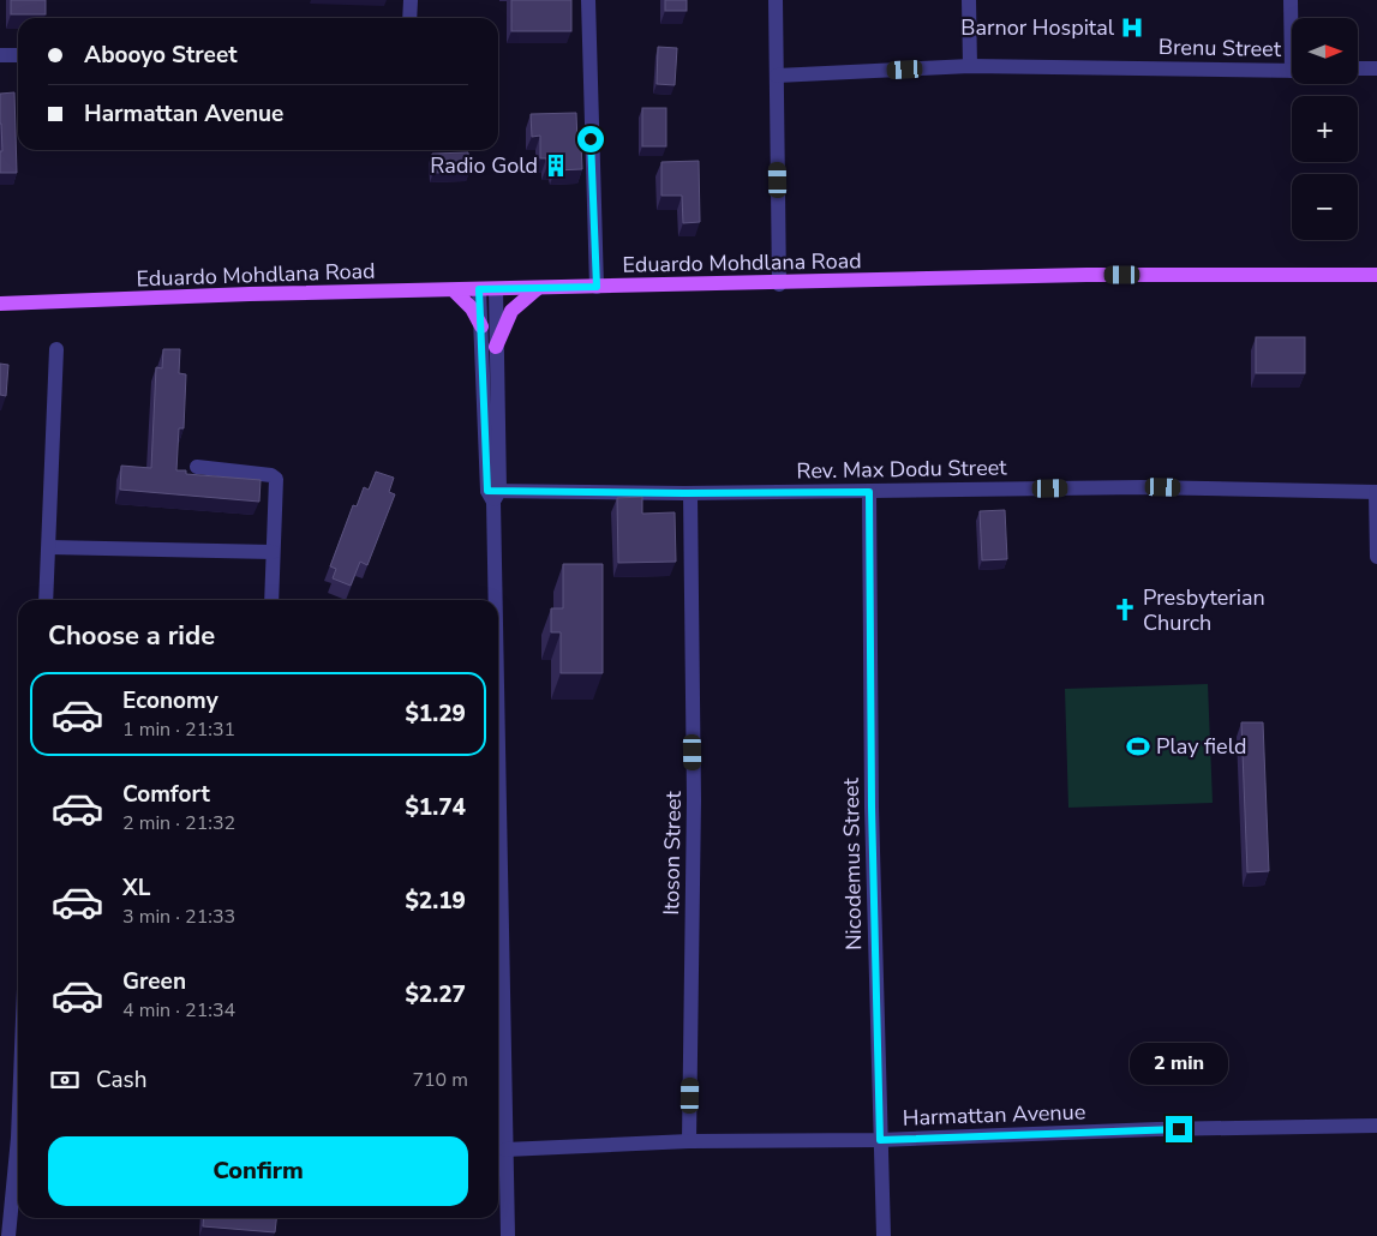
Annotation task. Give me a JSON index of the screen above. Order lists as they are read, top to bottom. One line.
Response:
{"streets":{"main road":["Eduardo Mohdlana Road"],"street":["Brenu Street","Rev. Max Dodu Street","Itoson Street","Nicodemus Street","Harmattan Avenue"]},"crossings":[["Rev. Max Dodu Street","Itoson Street"],["Rev. Max Dodu Street","Nicodemus Street"],["Itoson Street","Harmattan Avenue"],["Nicodemus Street","Harmattan Avenue"]],"places":{"hospital":["Barnor Hospital"],"building":["Radio Gold"],"church":["Presbyterian Church"],"sports":["Play field"]},"north":"right","page":{"map_buttons":["+","−"],"banner":["Abooyo Street","Harmattan Avenue"],"heading":"Choose a ride","list":[{"name":"Economy","note":"1 min · 21:31","value":"$1.29"},{"name":"Comfort","note":"2 min · 21:32","value":"$1.74"},{"name":"XL","note":"3 min · 21:33","value":"$2.19"},{"name":"Green","note":"4 min · 21:34","value":"$2.27"}],"bubble":"2 min","pay":["Cash","710 m"],"buttons":"Confirm"}}
